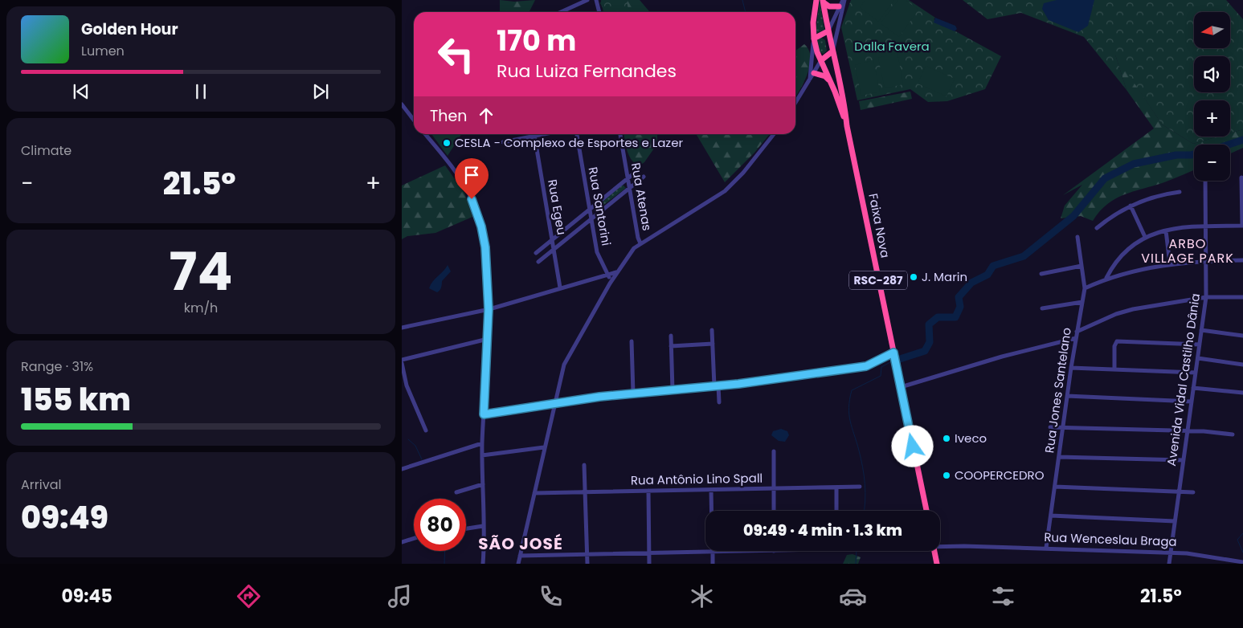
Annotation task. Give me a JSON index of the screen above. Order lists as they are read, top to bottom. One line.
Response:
{"streets":{"highway":["Faixa Nova","RSC-287"],"street":["Rua Atenas","Rua Santorini","Rua Egeu","Avenida Vidal Castilho Dânia","Rua Jones Santelano","Rua Antônio Lino Spall","Rua Wenceslau Braga"]},"crossings":[["Avenida Vidal Castilho Dânia","Rua Wenceslau Braga"],["Rua Jones Santelano","Rua Wenceslau Braga"]],"districts":["ARBO VILLAGE PARK","SÃO JOSÉ"],"parks":["Dalla Favera"],"places":["CESLA - Complexo de Esportes e Lazer","J. Marin","Iveco","COOPERCEDRO"],"north":"left","page":{"map_buttons":["+","−"],"turn":["170 m","Rua Luiza Fernandes"],"song":["Golden Hour","Lumen"],"then":"Then","tile":["Climate",["74","km/h"],["Range · 31%","155 km"],["Arrival","09:49"]],"heat":["−","21.5°","+"],"limit":"80","trip":"09:49 · 4 min · 1.3 km","tabs":["09:45","21.5°"]}}
